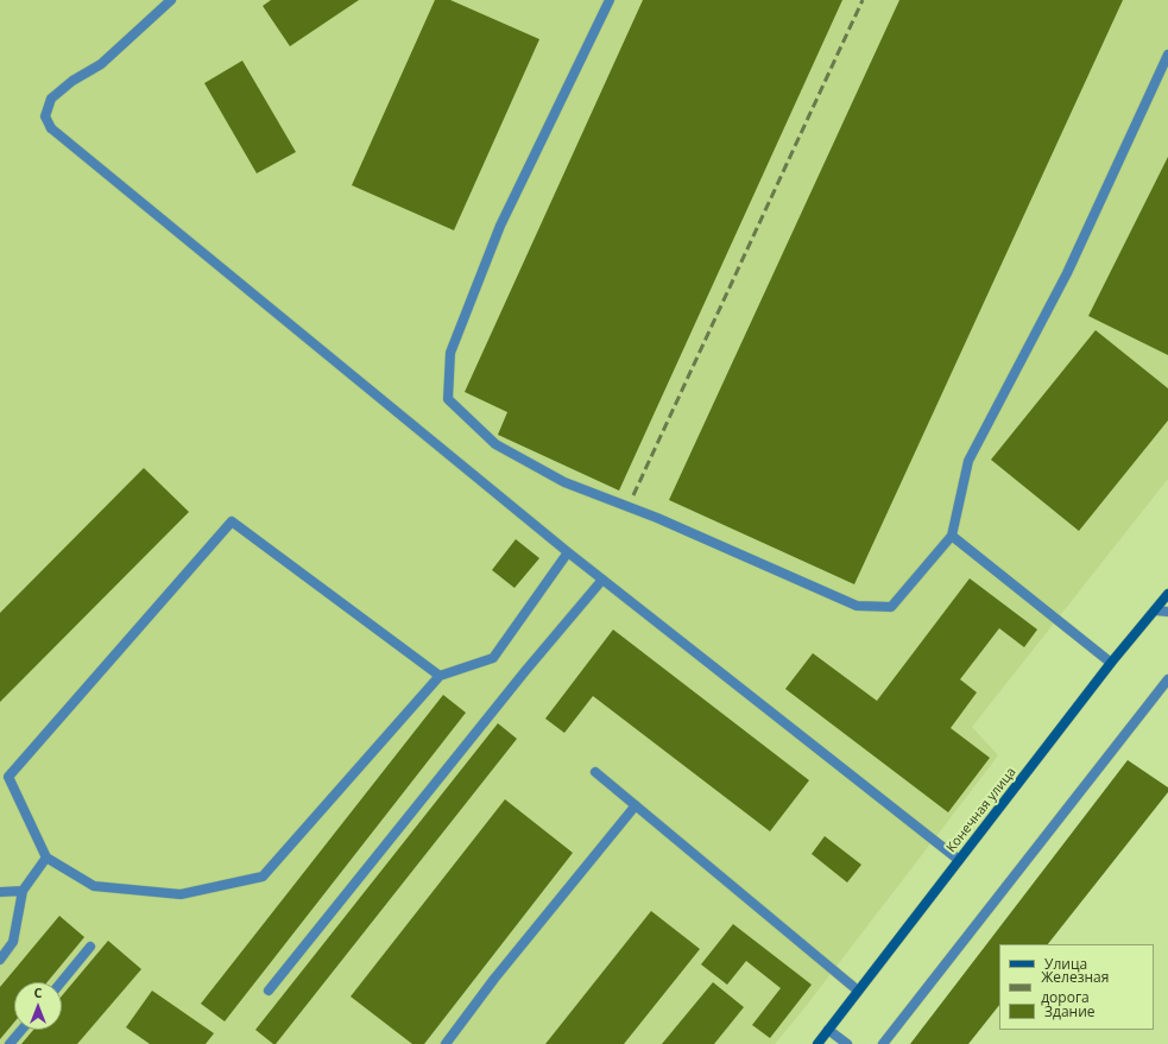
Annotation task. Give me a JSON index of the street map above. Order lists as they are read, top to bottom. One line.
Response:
{"streets":{"street":["Конечная улица"]},"legend":["Улица","Железная дорога","Здание"],"north":"top"}
